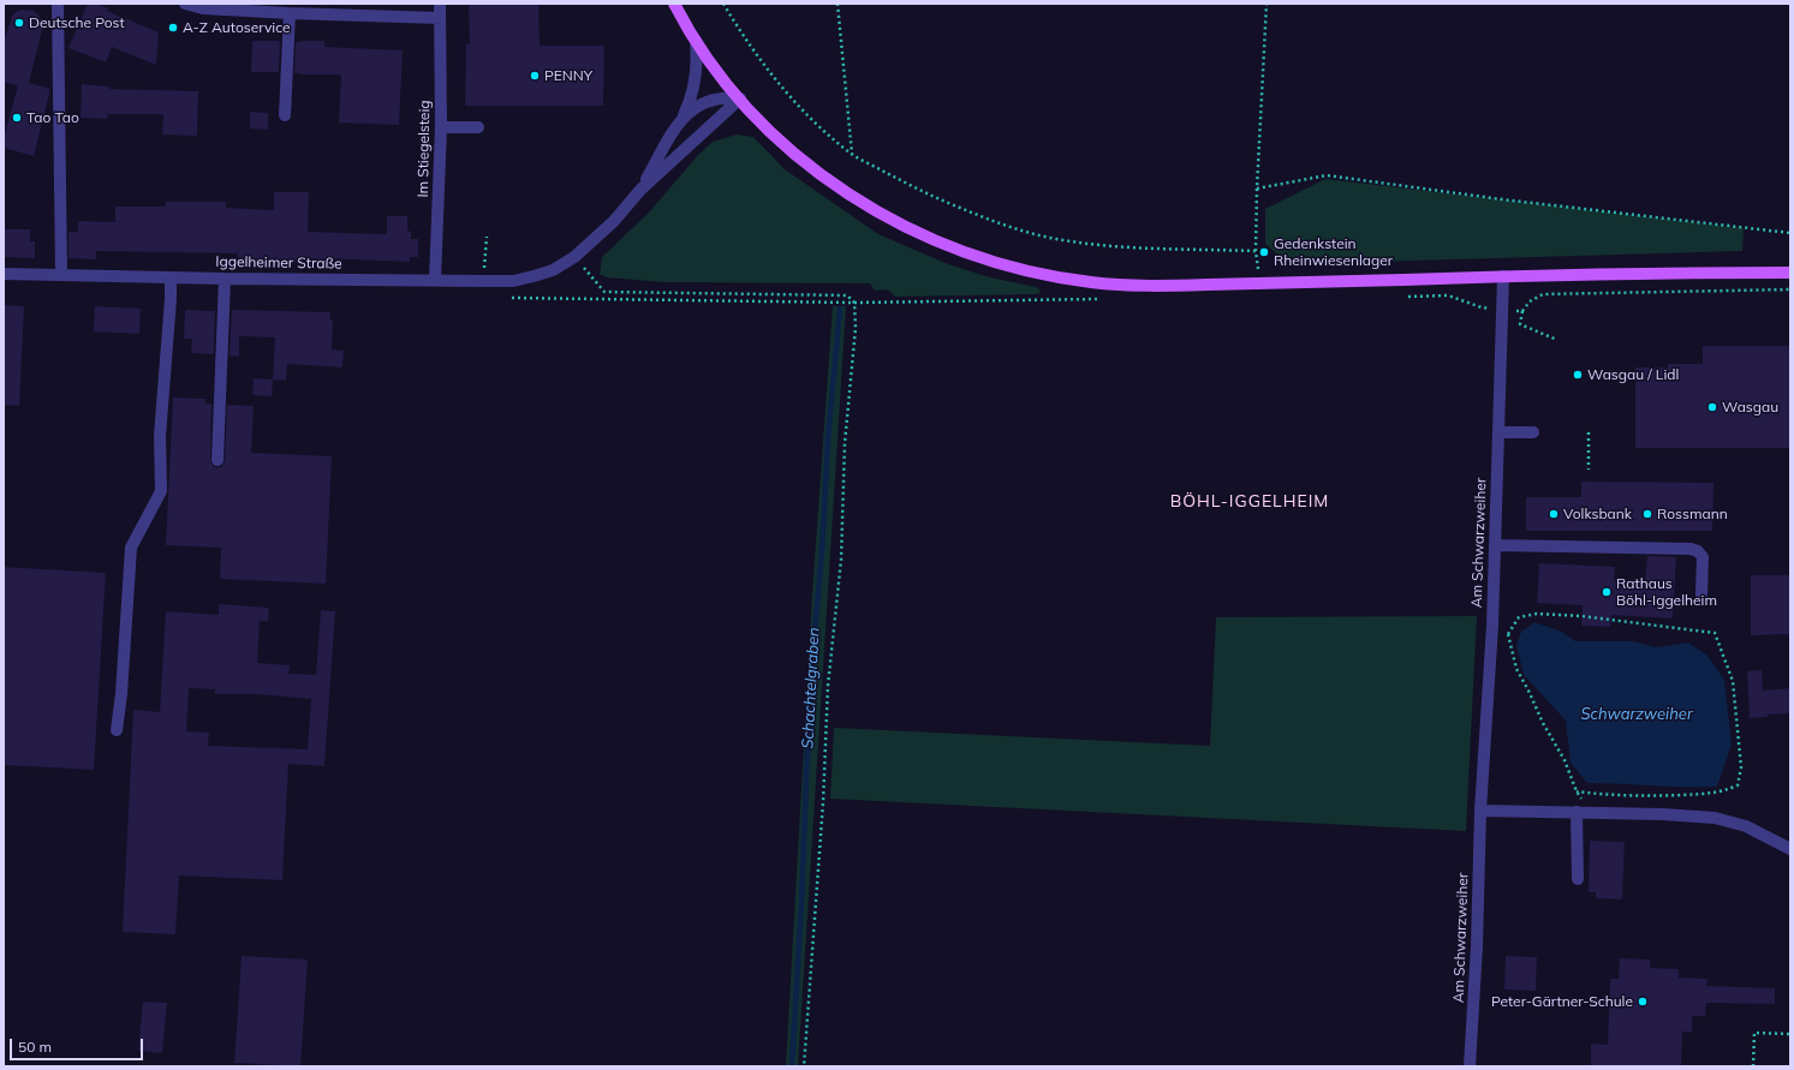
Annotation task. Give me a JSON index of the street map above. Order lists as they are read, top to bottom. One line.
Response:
{"streets":{"street":["Im Stiegelsteig","Iggelheimer Straße","Am Schwarzweiher"]},"crossings":[["Im Stiegelsteig","Iggelheimer Straße"]],"districts":["BÖHL-IGGELHEIM"],"water":["Schachtelgraben","Schwarzweiher"],"places":["Deutsche Post","A-Z Autoservice","PENNY","Tao Tao","Gedenkstein Rheinwiesenlager","Wasgau / Lidl","Wasgau","Volksbank","Rossmann","Rathaus Böhl-Iggelheim","Peter-Gärtner-Schule"],"scale_bar":"50 m"}
